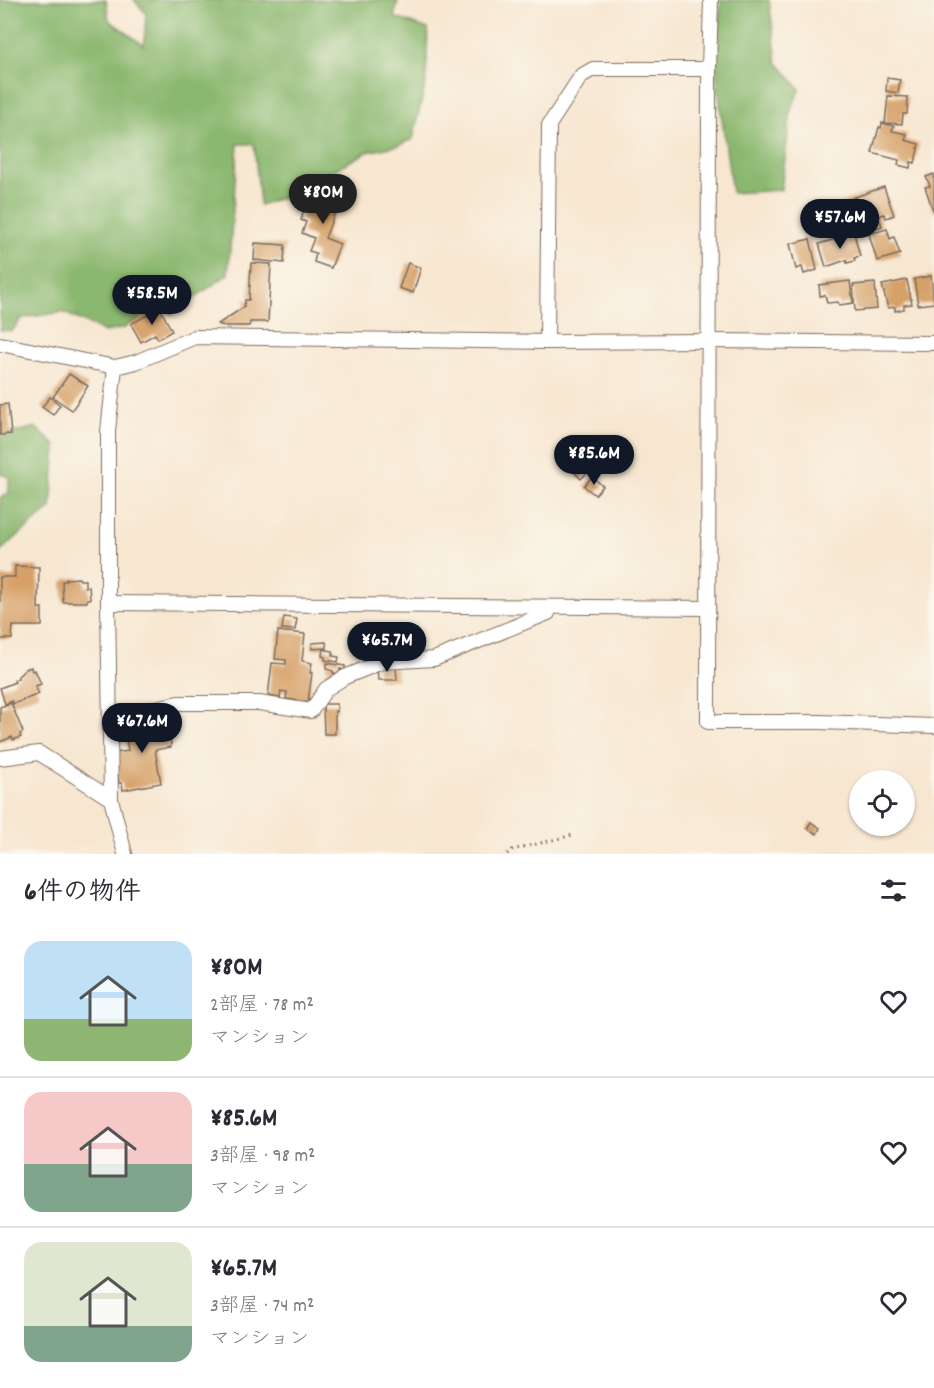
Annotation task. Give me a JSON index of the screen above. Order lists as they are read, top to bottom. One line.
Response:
{"page":{"price":["¥80M","¥57.6M","¥58.5M","¥85.6M","¥65.7M","¥67.6M"],"heading":"6件の物件","list":[{"name":"¥80M","note":"2部屋 · 78 m² · マンション"},{"name":"¥85.6M","note":"3部屋 · 98 m² · マンション"},{"name":"¥65.7M","note":"3部屋 · 74 m² · マンション"}]}}
